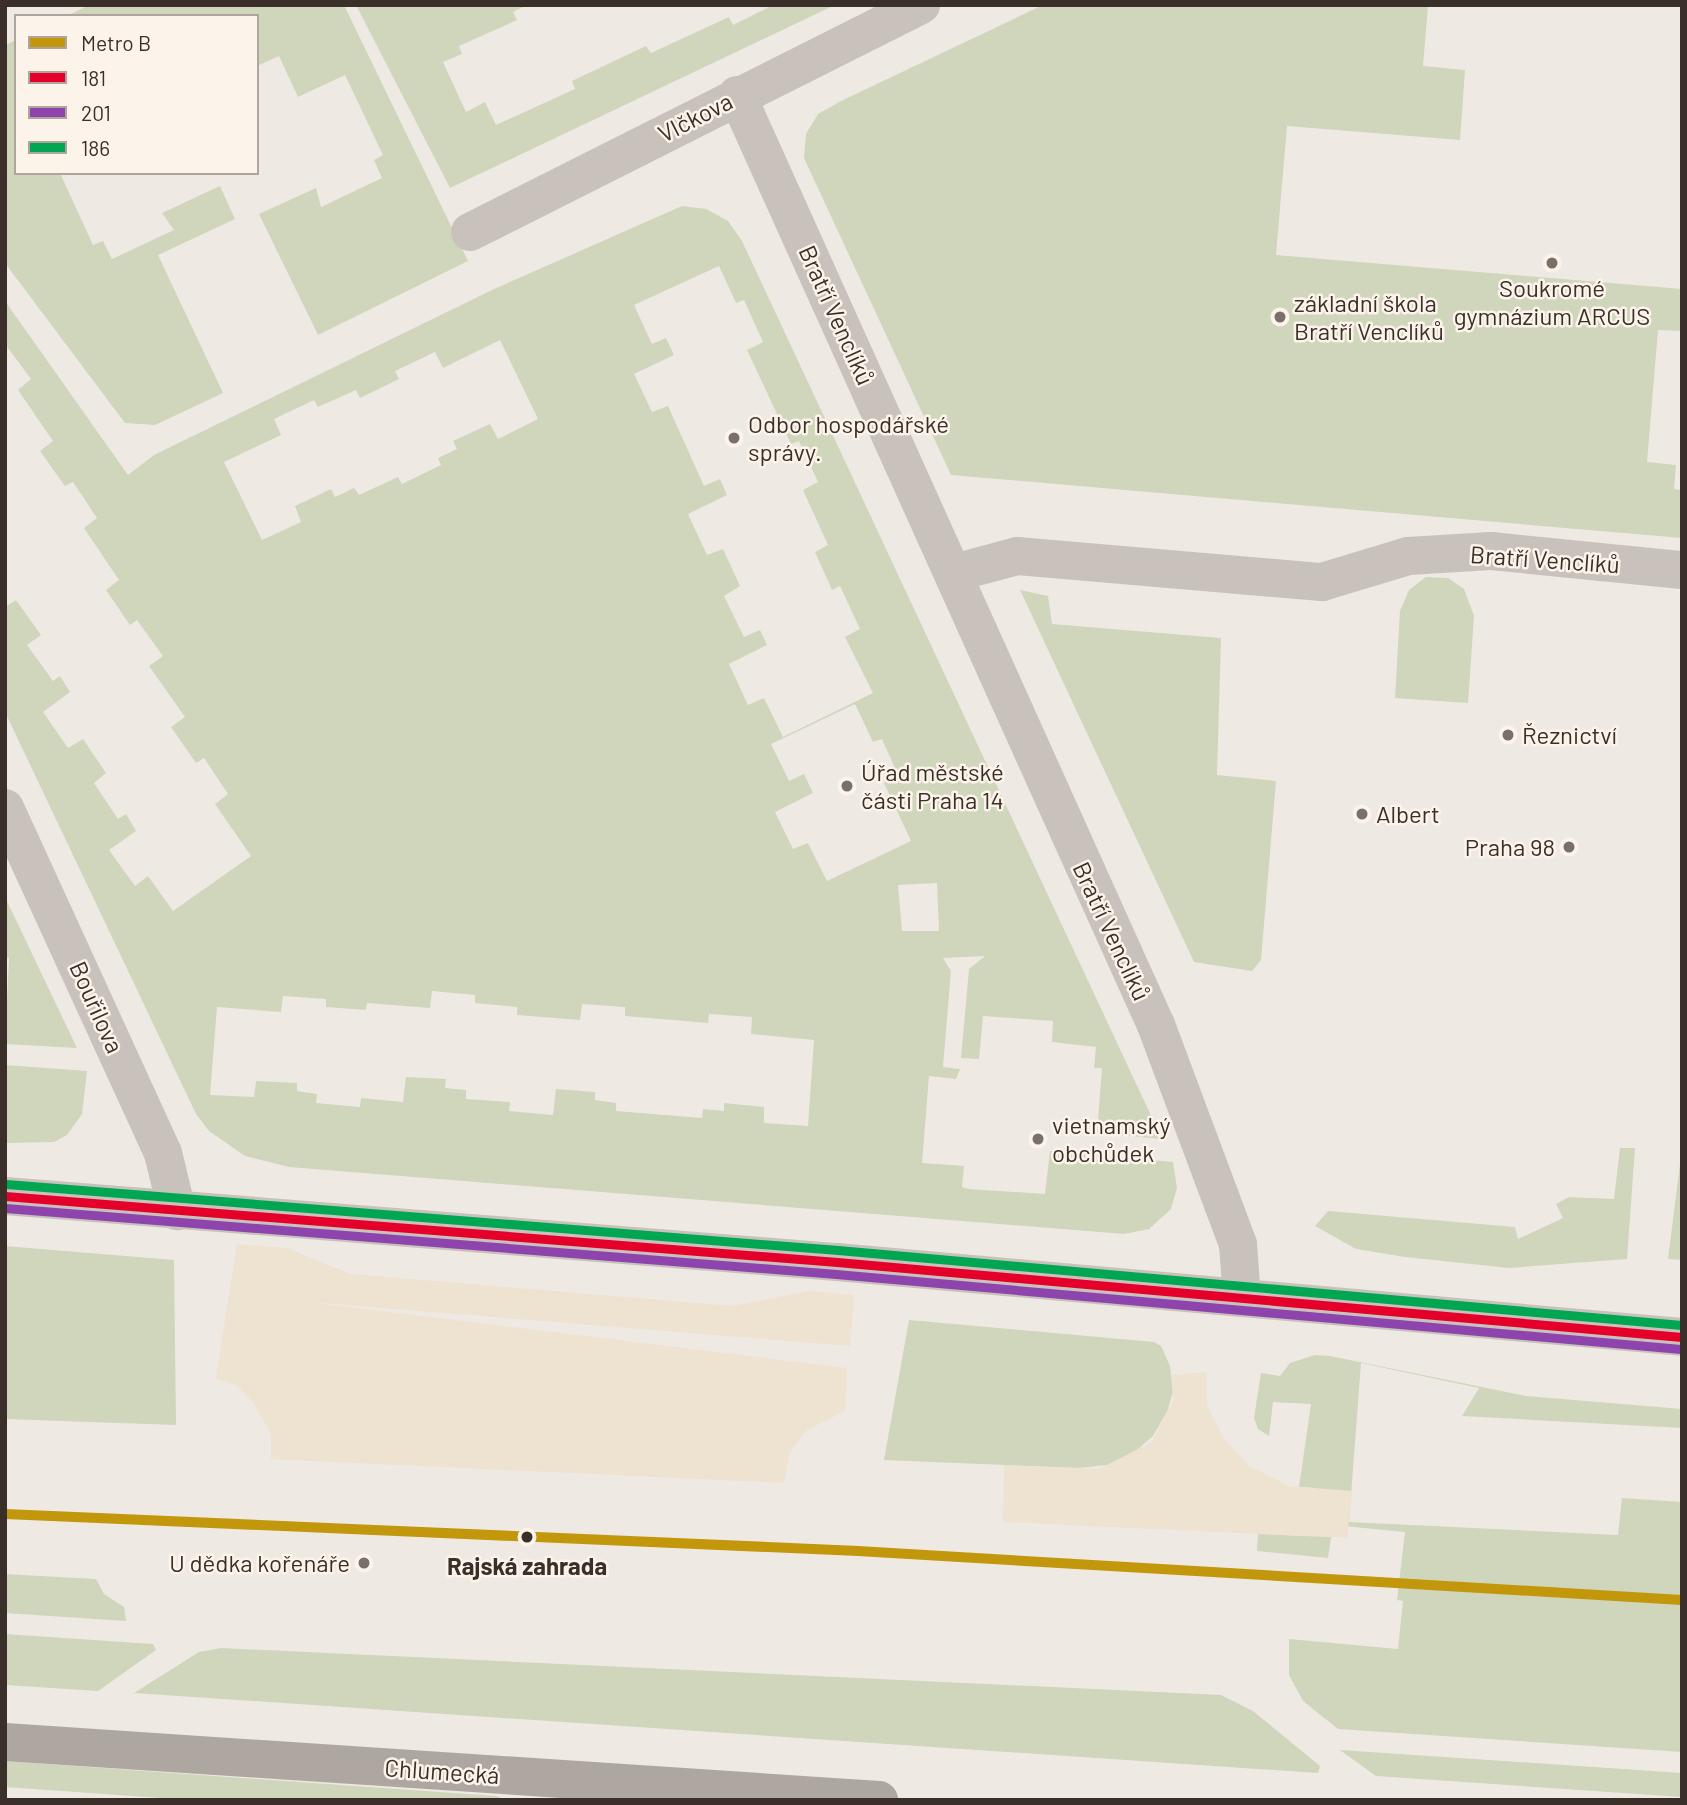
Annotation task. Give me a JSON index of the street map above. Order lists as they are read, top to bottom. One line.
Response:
{"streets":{"main road":["Chlumecká"],"street":["Vlčkova","Bratří Venclíků","Bouřilova"]},"crossings":[["Vlčkova","Bratří Venclíků"]],"places":["Soukromé gymnázium ARCUS","základní škola Bratří Venclíků","Odbor hospodářské správy.","Řeznictví","Úřad městské části Praha 14","Albert","Praha 98","vietnamský obchůdek","Rajská zahrada","U dědka kořenáře"],"lines":["transit line 186","transit line 181","transit line 201","metro line B"],"legend":["Metro B","181","201","186"]}
